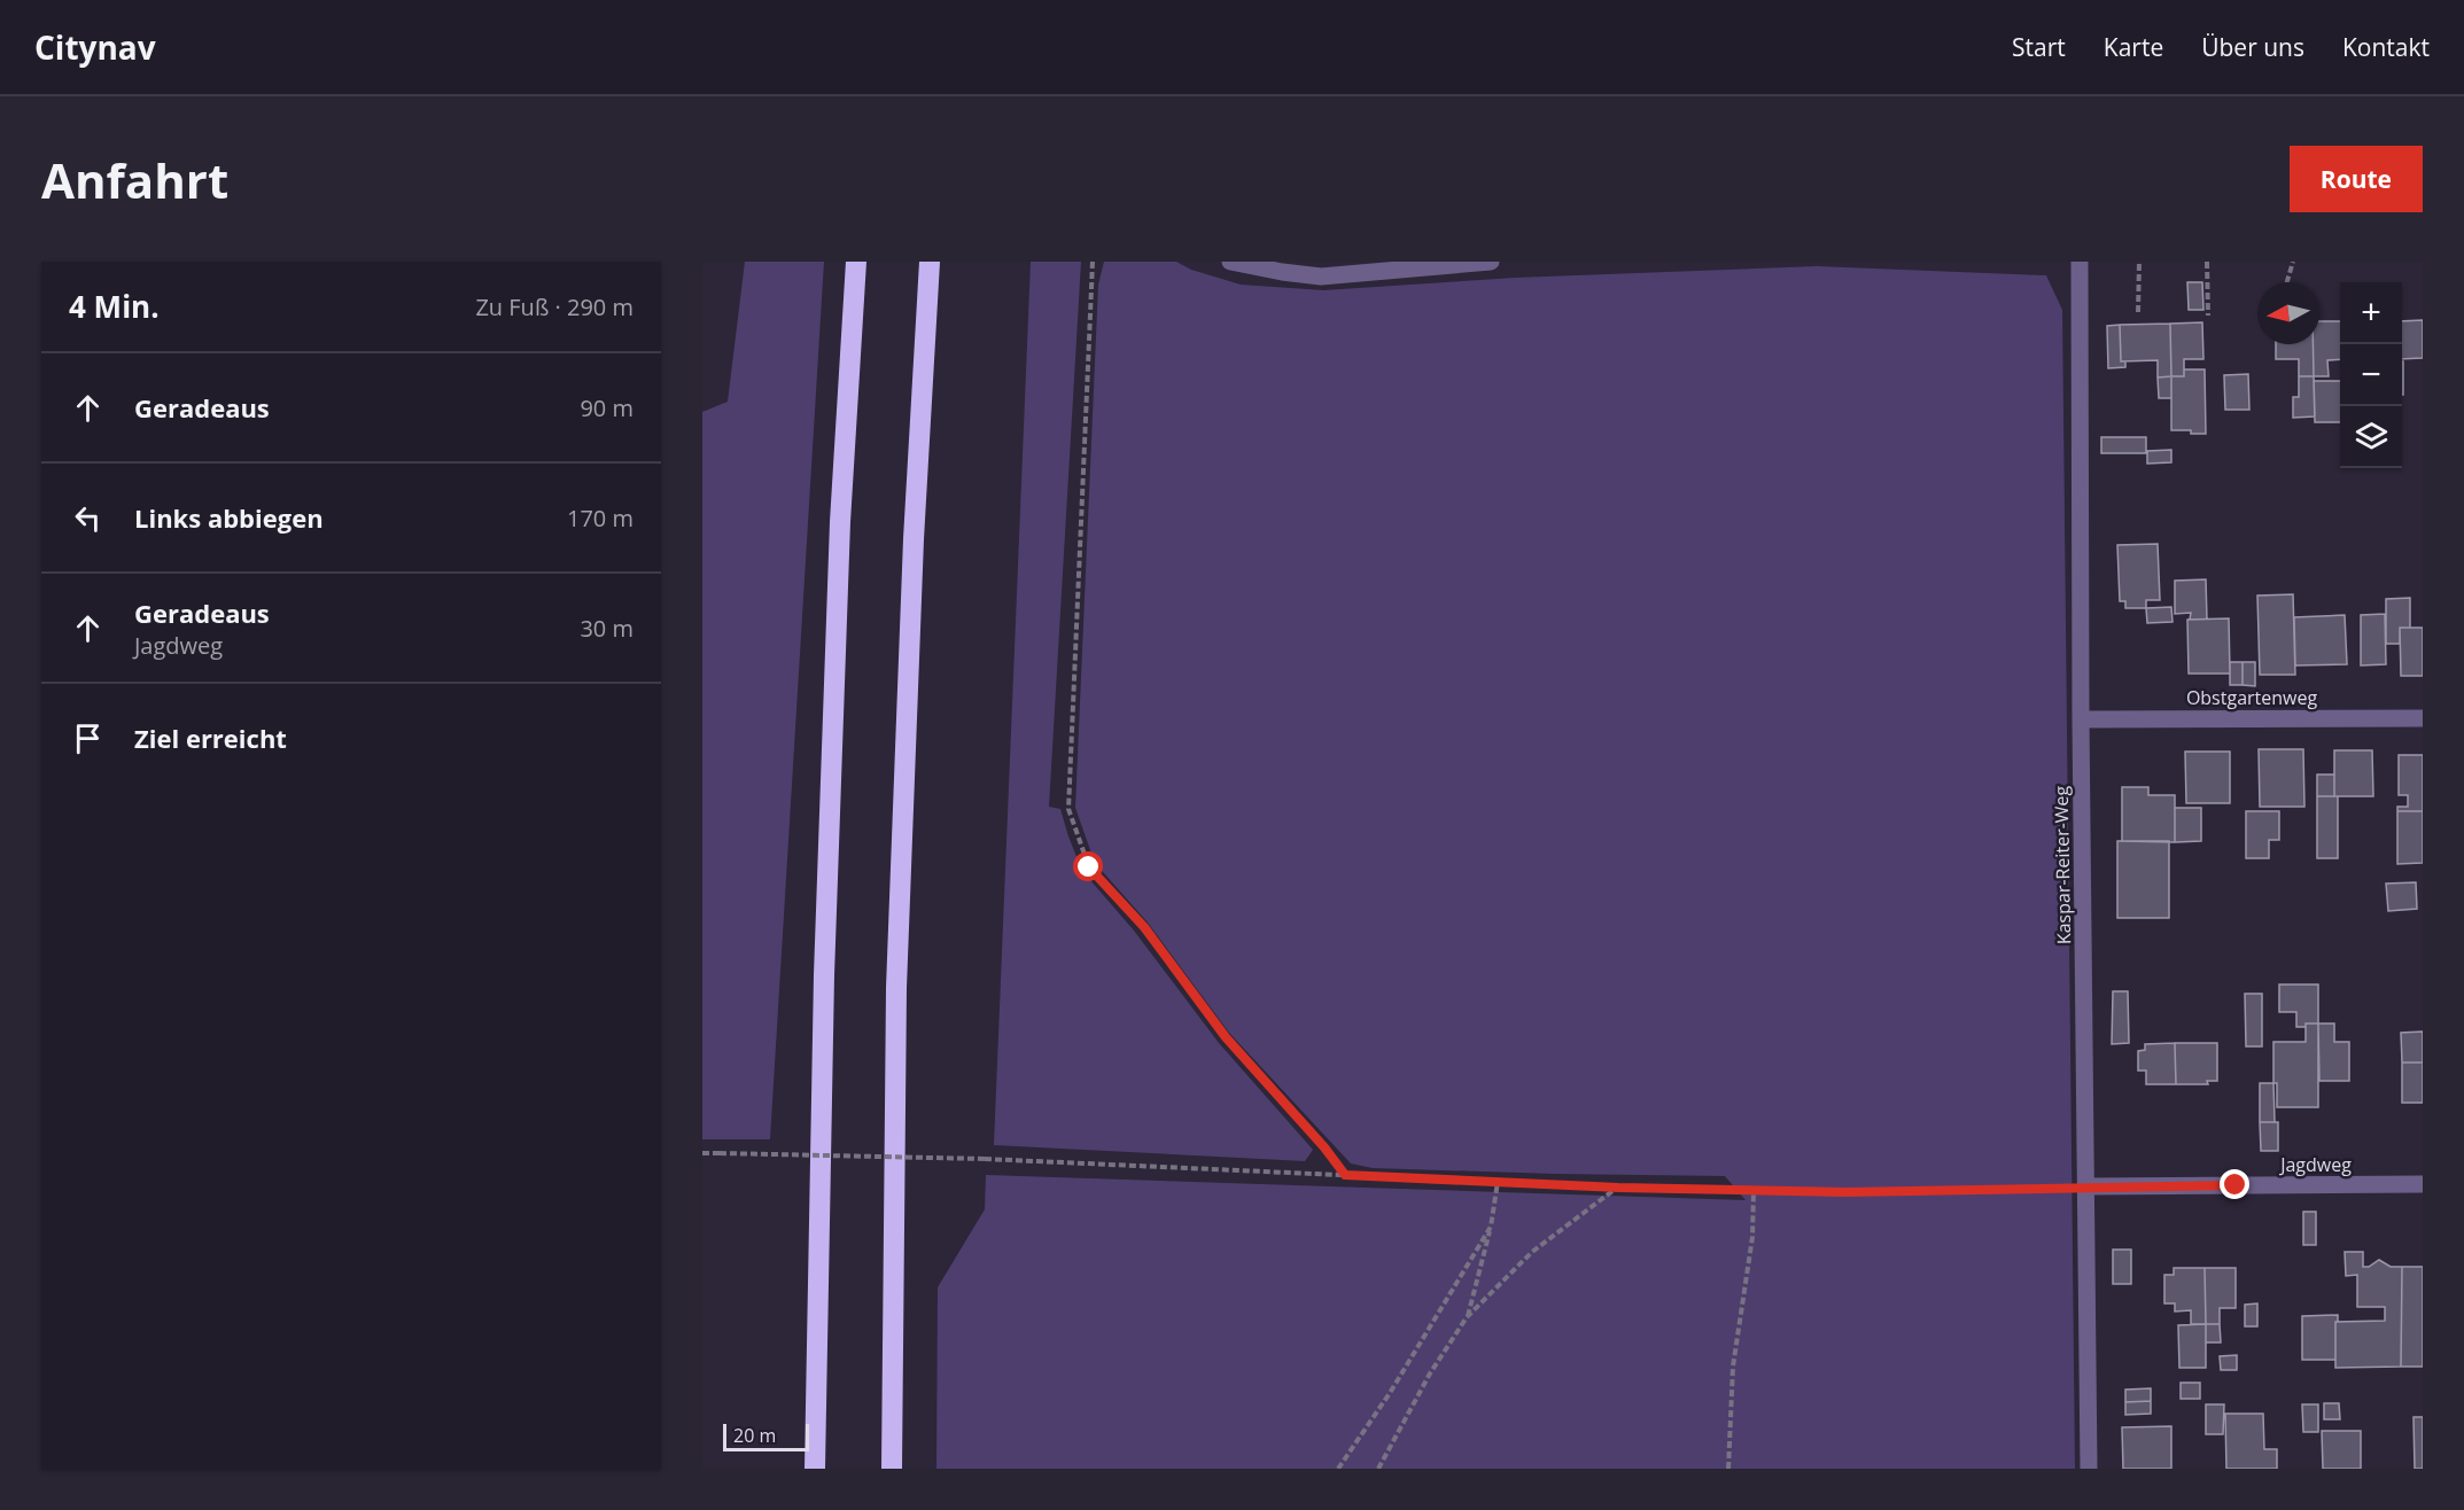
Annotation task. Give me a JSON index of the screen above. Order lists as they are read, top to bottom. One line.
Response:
{"streets":{"street":["Obstgartenweg","Kaspar-Reiter-Weg","Jagdweg"]},"crossings":[["Obstgartenweg","Kaspar-Reiter-Weg"],["Kaspar-Reiter-Weg","Jagdweg"]],"scale_bar":"20 m","north":"left","page":{"header":"Citynav","nav":["Start","Karte","Über uns","Kontakt"],"buttons":"Route","title":"Anfahrt","heading":["4 Min.","Zu Fuß · 290 m"],"map_buttons":["+","−"],"list":[["Geradeaus","90 m"],["Links abbiegen","170 m"],["Geradeaus","Jagdweg","30 m"],"Ziel erreicht"],"scale":"20 m"}}
